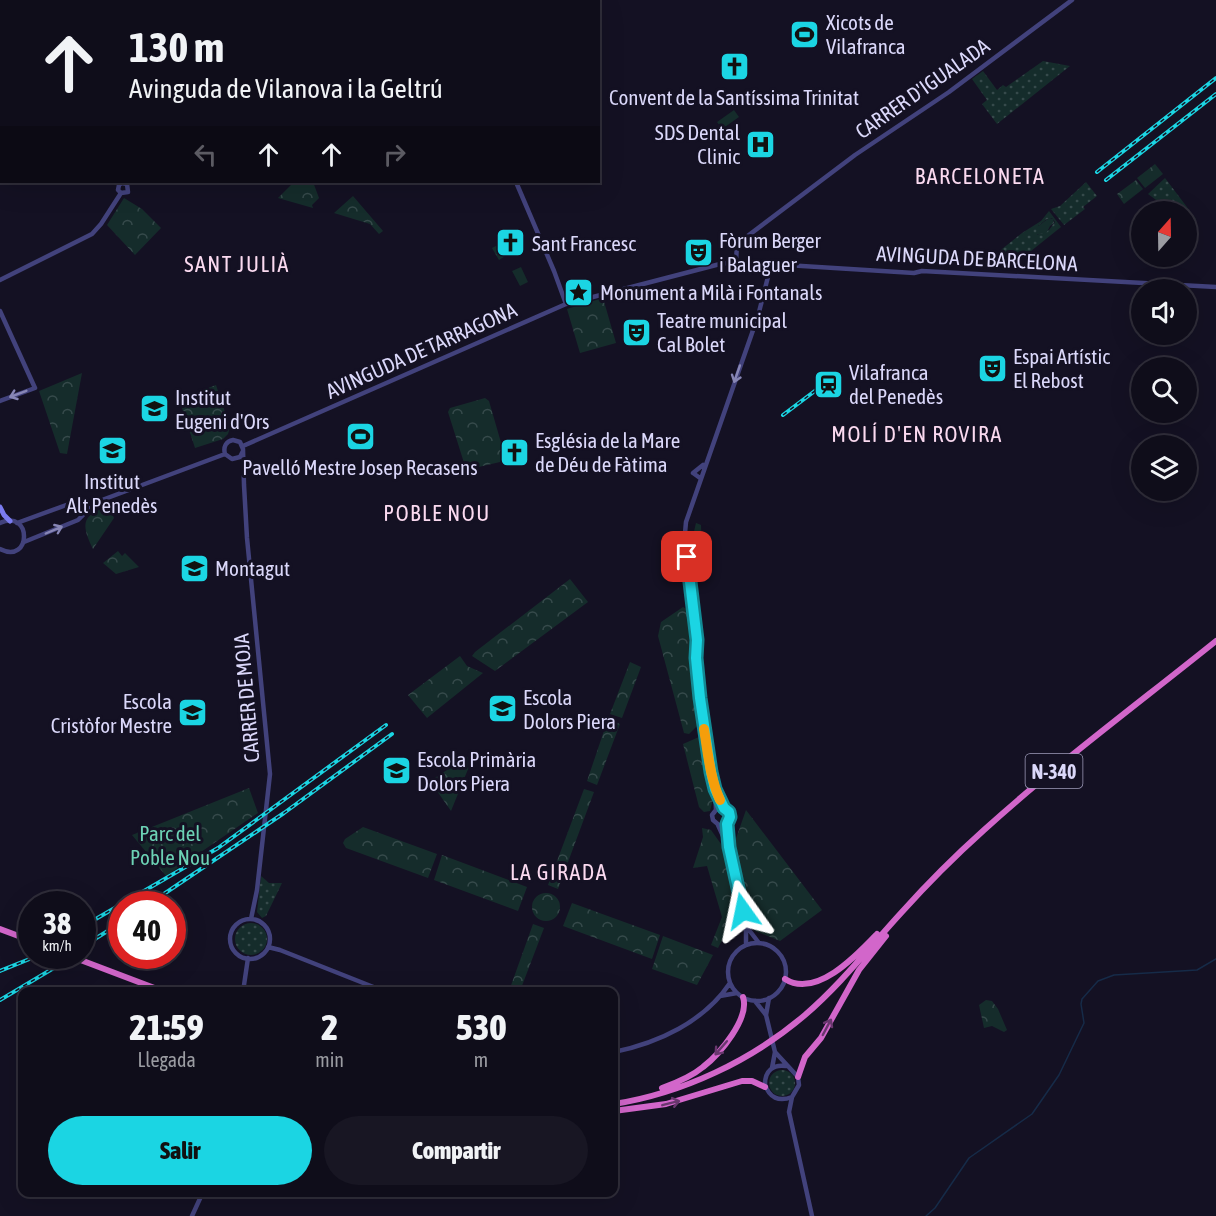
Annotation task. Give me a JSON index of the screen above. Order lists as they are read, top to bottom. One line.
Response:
{"streets":{"highway":["N-340"],"street":["CARRER D'IGUALADA","AVINGUDA DE BARCELONA","AVINGUDA DE TARRAGONA","CARRER DE MOJA"]},"crossings":[["CARRER D'IGUALADA","AVINGUDA DE BARCELONA"],["AVINGUDA DE BARCELONA","AVINGUDA DE TARRAGONA"],["AVINGUDA DE TARRAGONA","CARRER DE MOJA"]],"districts":["BARCELONETA","SANT JULIÀ","MOLÍ D'EN ROVIRA","POBLE NOU","LA GIRADA"],"parks":["Parc del Poble Nou"],"places":{"sports":["Xicots de Vilafranca","Pavelló Mestre Josep Recasens"],"church":["Convent de la Santíssima Trinitat","Sant Francesc","Església de la Mare de Déu de Fàtima"],"hospital":["SDS Dental Clinic"],"theatre":["Fòrum Berger i Balaguer","Teatre municipal Cal Bolet","Espai Artístic El Rebost"],"place":["Monument a Milà i Fontanals"],"station":["Vilafranca del Penedès"],"school or university":["Institut Eugeni d'Ors","Institut Alt Penedès","Montagut","Escola Dolors Piera","Escola Cristòfor Mestre","Escola Primària Dolors Piera"]},"north":"top","page":{"turn":["130 m","Avinguda de Vilanova i la Geltrú"],"speed":"38 km/h","limit":"40","eta":["21:59","Llegada","2","min","530","m"],"buttons":["Salir","Compartir"]}}
